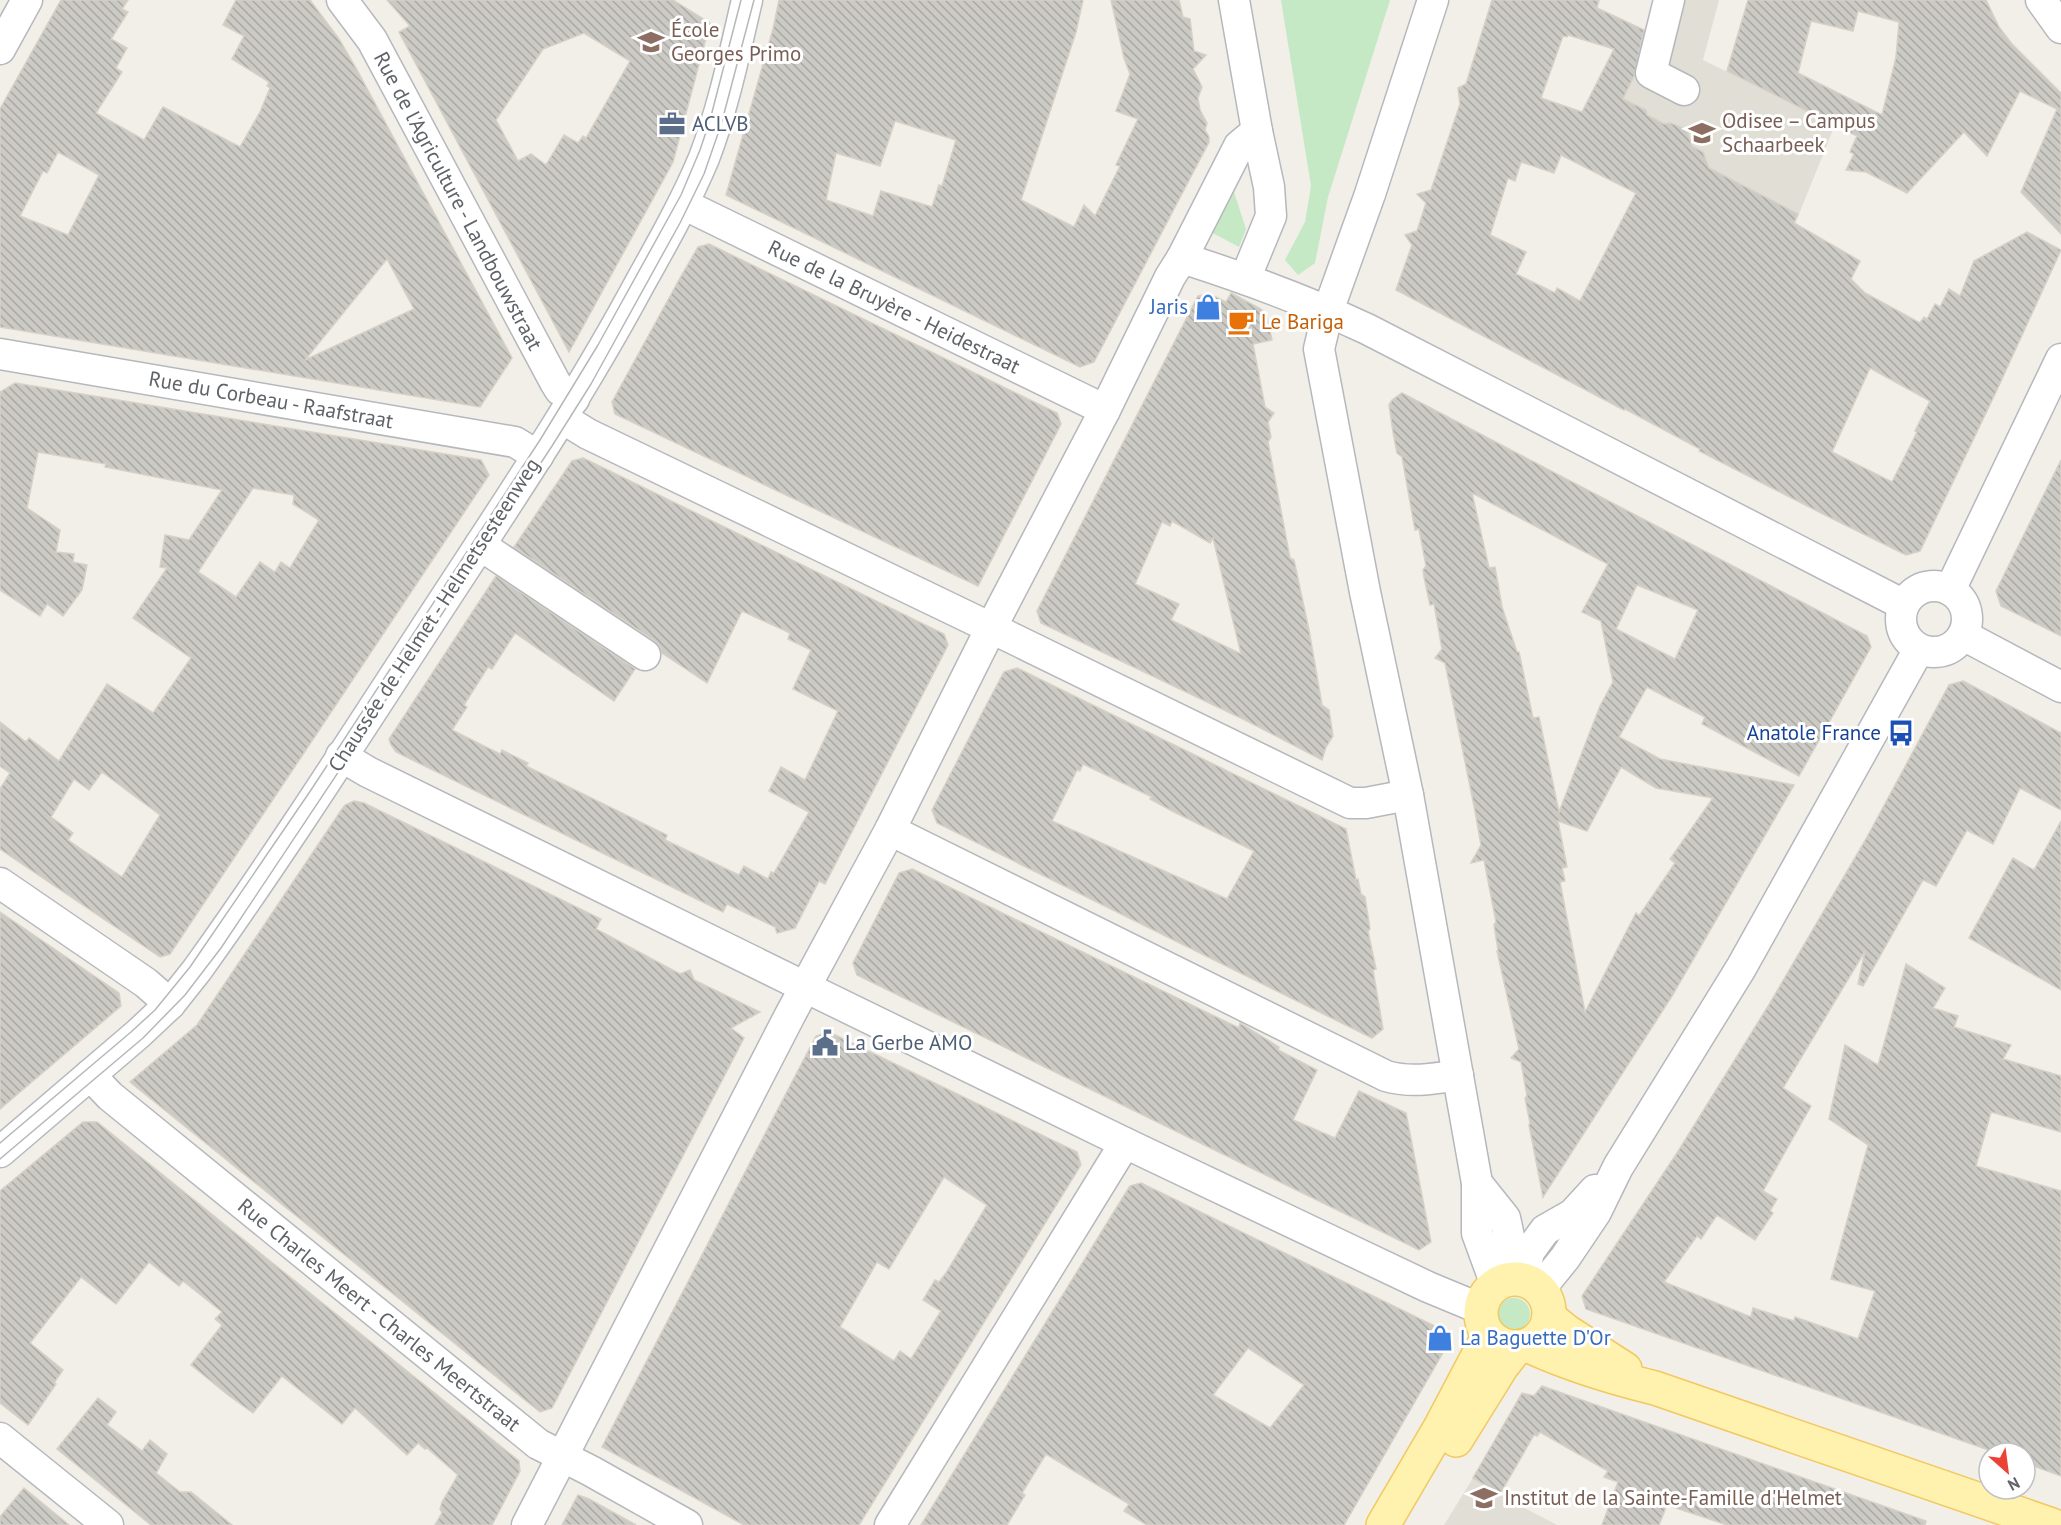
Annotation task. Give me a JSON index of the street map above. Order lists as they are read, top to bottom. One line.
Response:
{"streets":{"street":["Rue de l'Agriculture - Landbouwstraat","Rue de la Bruyère - Heidestraat","Rue du Corbeau - Raafstraat","Chaussée de Helmet - Helmetsesteenweg","Rue Charles Meert - Charles Meertstraat"]},"crossings":[["Rue de l'Agriculture - Landbouwstraat","Chaussée de Helmet - Helmetsesteenweg"],["Rue de la Bruyère - Heidestraat","Chaussée de Helmet - Helmetsesteenweg"],["Rue du Corbeau - Raafstraat","Chaussée de Helmet - Helmetsesteenweg"],["Chaussée de Helmet - Helmetsesteenweg","Rue Charles Meert - Charles Meertstraat"]],"places":{"school or university":["École Georges Primo","Odisee – Campus Schaarbeek","Institut de la Sainte-Famille d'Helmet"],"office":["ACLVB"],"shop":["Jaris","La Baguette D'Or"],"cafe":["Le Bariga"],"bus stop":["Anatole France"],"public building":["La Gerbe AMO"]},"north":"bottom right"}
